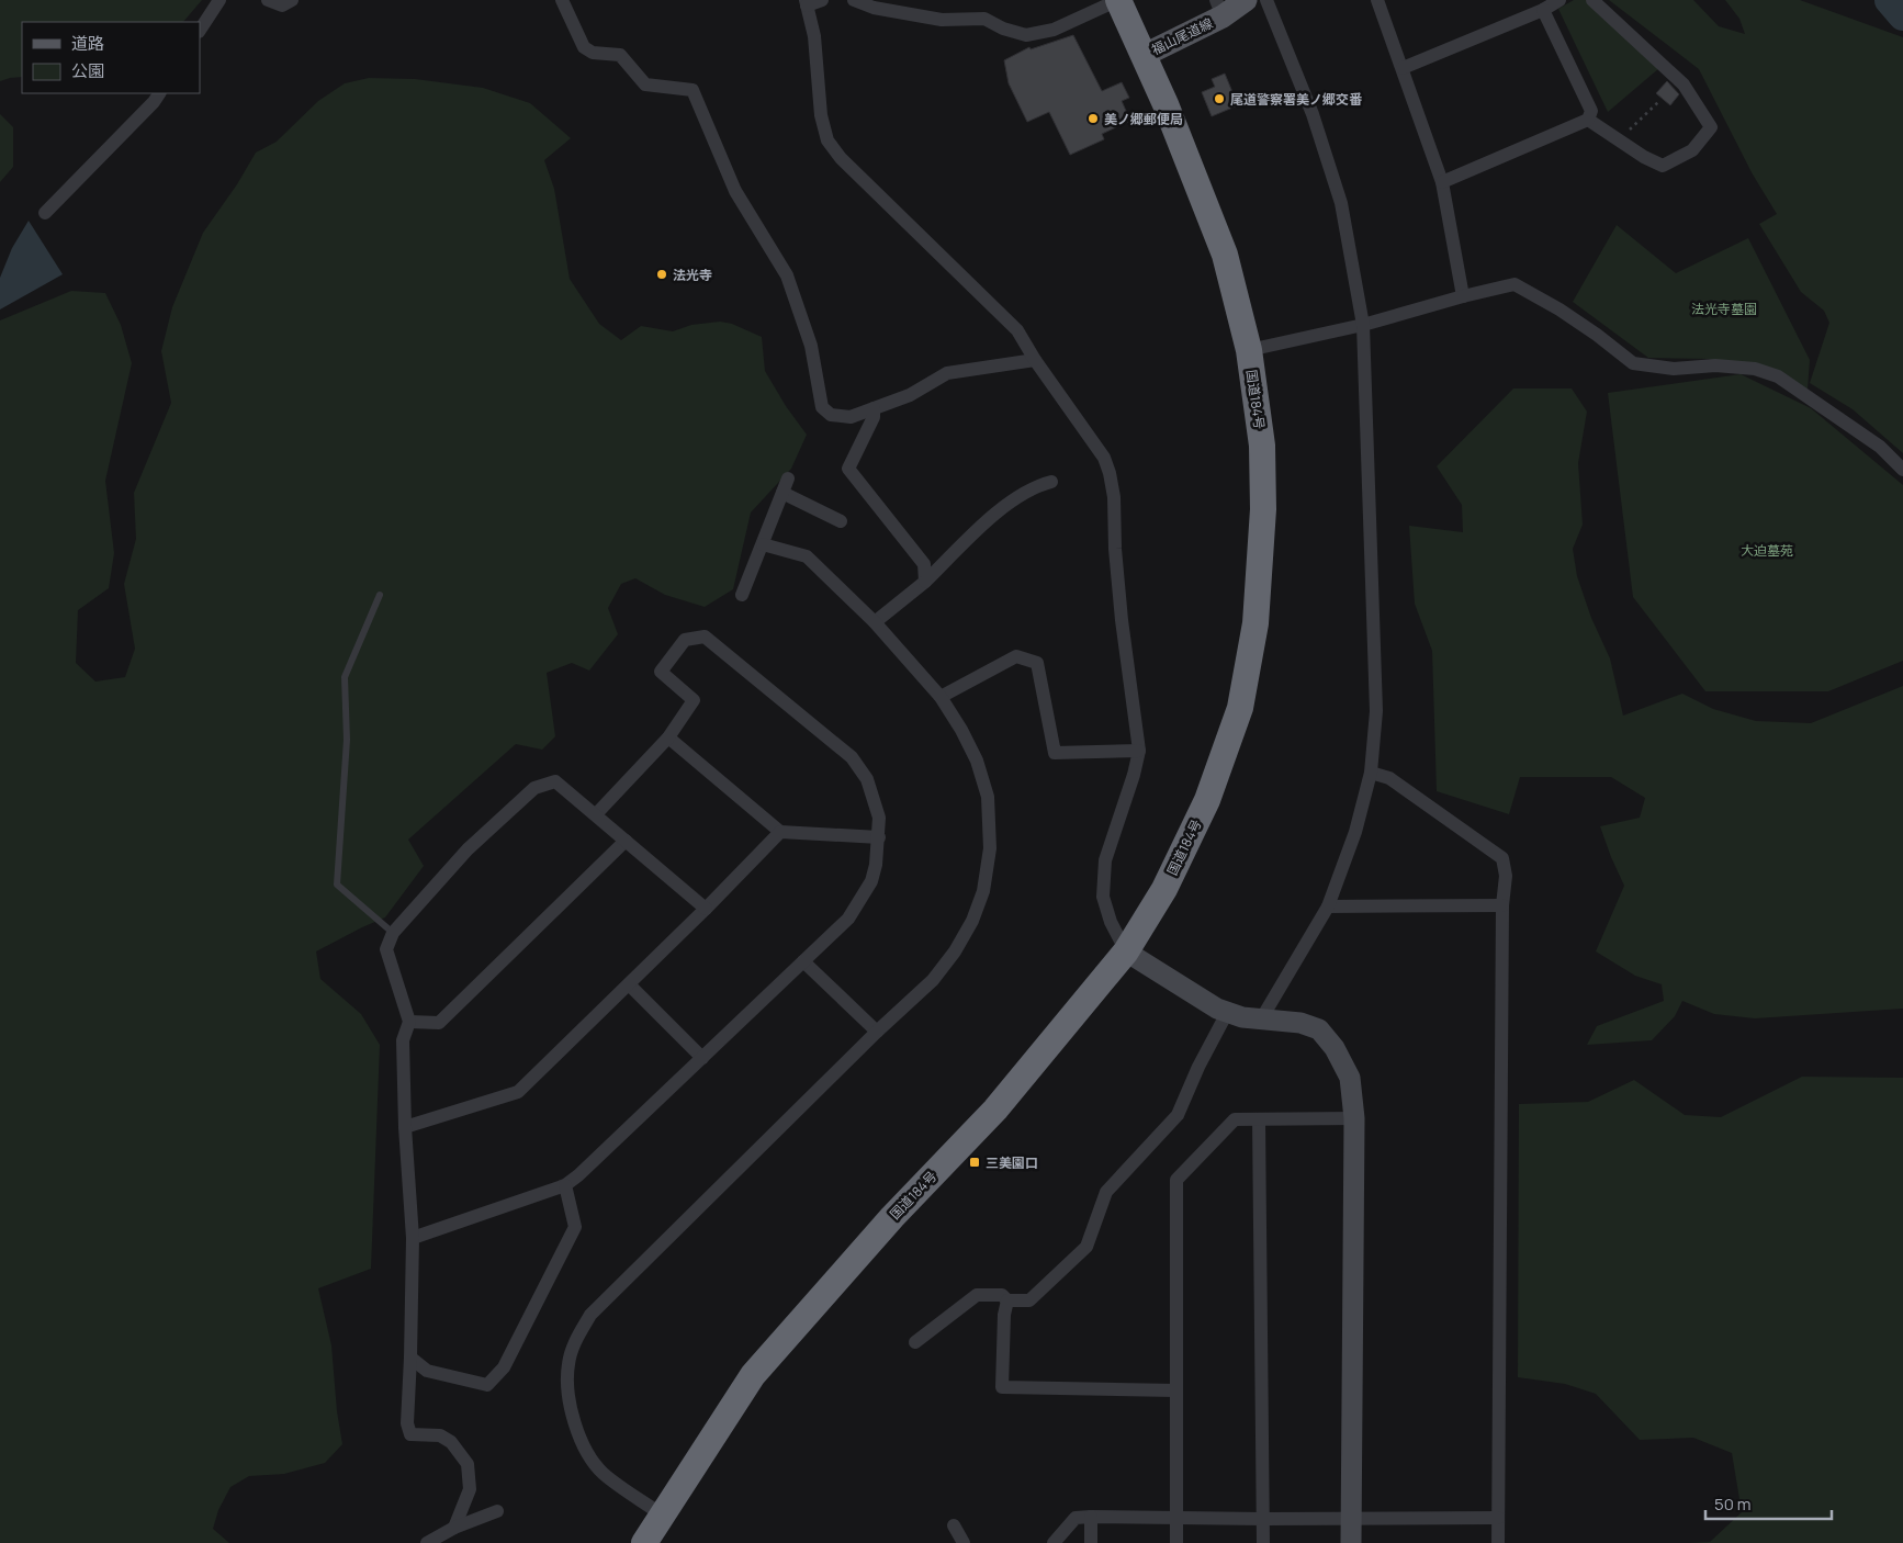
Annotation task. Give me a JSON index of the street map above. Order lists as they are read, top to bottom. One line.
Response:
{"streets":{"highway":["国道184号"],"main road":["福山尾道線"]},"crossings":[["福山尾道線","国道184号"]],"parks":["法光寺墓園","大迫墓苑"],"places":{"other":["尾道警察署美ノ郷交番","美ノ郷郵便局","法光寺"],"transit":["三美園口"]},"legend":["道路","公園"],"scale_bar":"50 m"}
